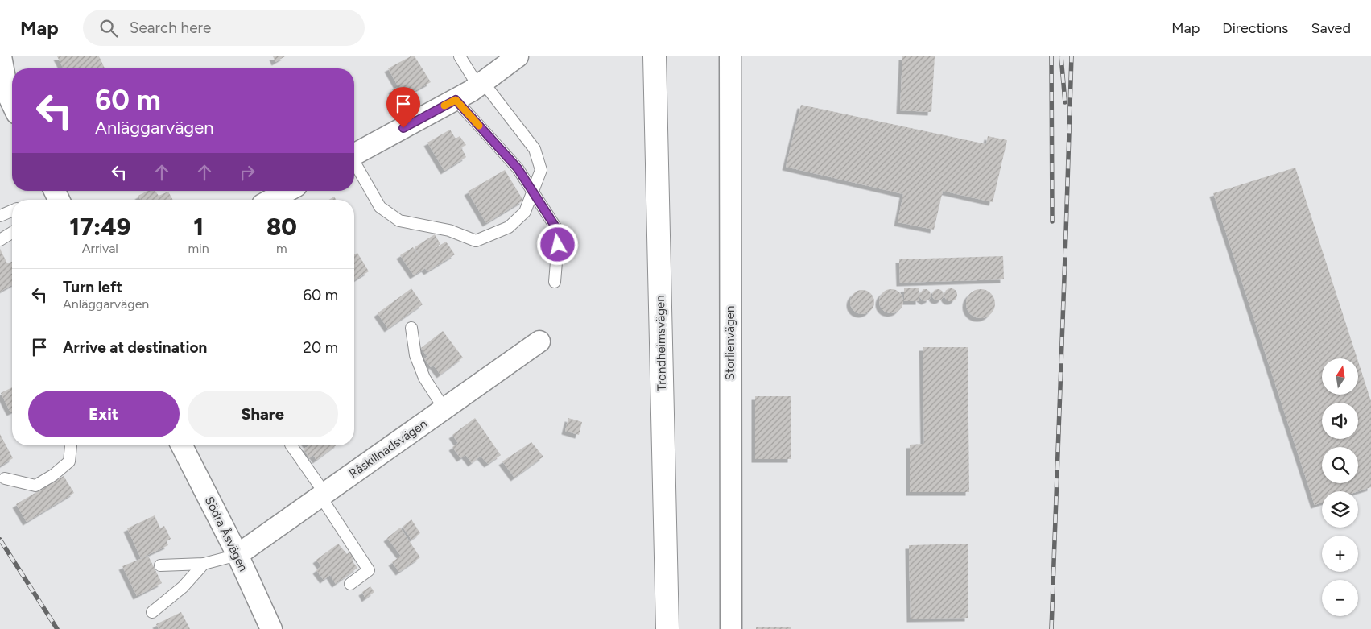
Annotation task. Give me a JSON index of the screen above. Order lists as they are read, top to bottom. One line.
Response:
{"streets":{"main road":["Trondheimsvägen"],"street":["Storlienvägen","Råskillnadsvägen","Södra Åsvägen"]},"crossings":[["Råskillnadsvägen","Södra Åsvägen"]],"north":"top","page":{"header":"Map","search":"Search here","nav":["Map","Directions","Saved"],"turn":["60 m","Anläggarvägen"],"eta":["17:49","Arrival","1","min","80","m"],"list":[{"name":"Turn left","note":"Anläggarvägen","value":"60 m"},{"name":"Arrive at destination","value":"20 m"}],"map_buttons":["+","−"],"buttons":["Exit","Share"]}}
